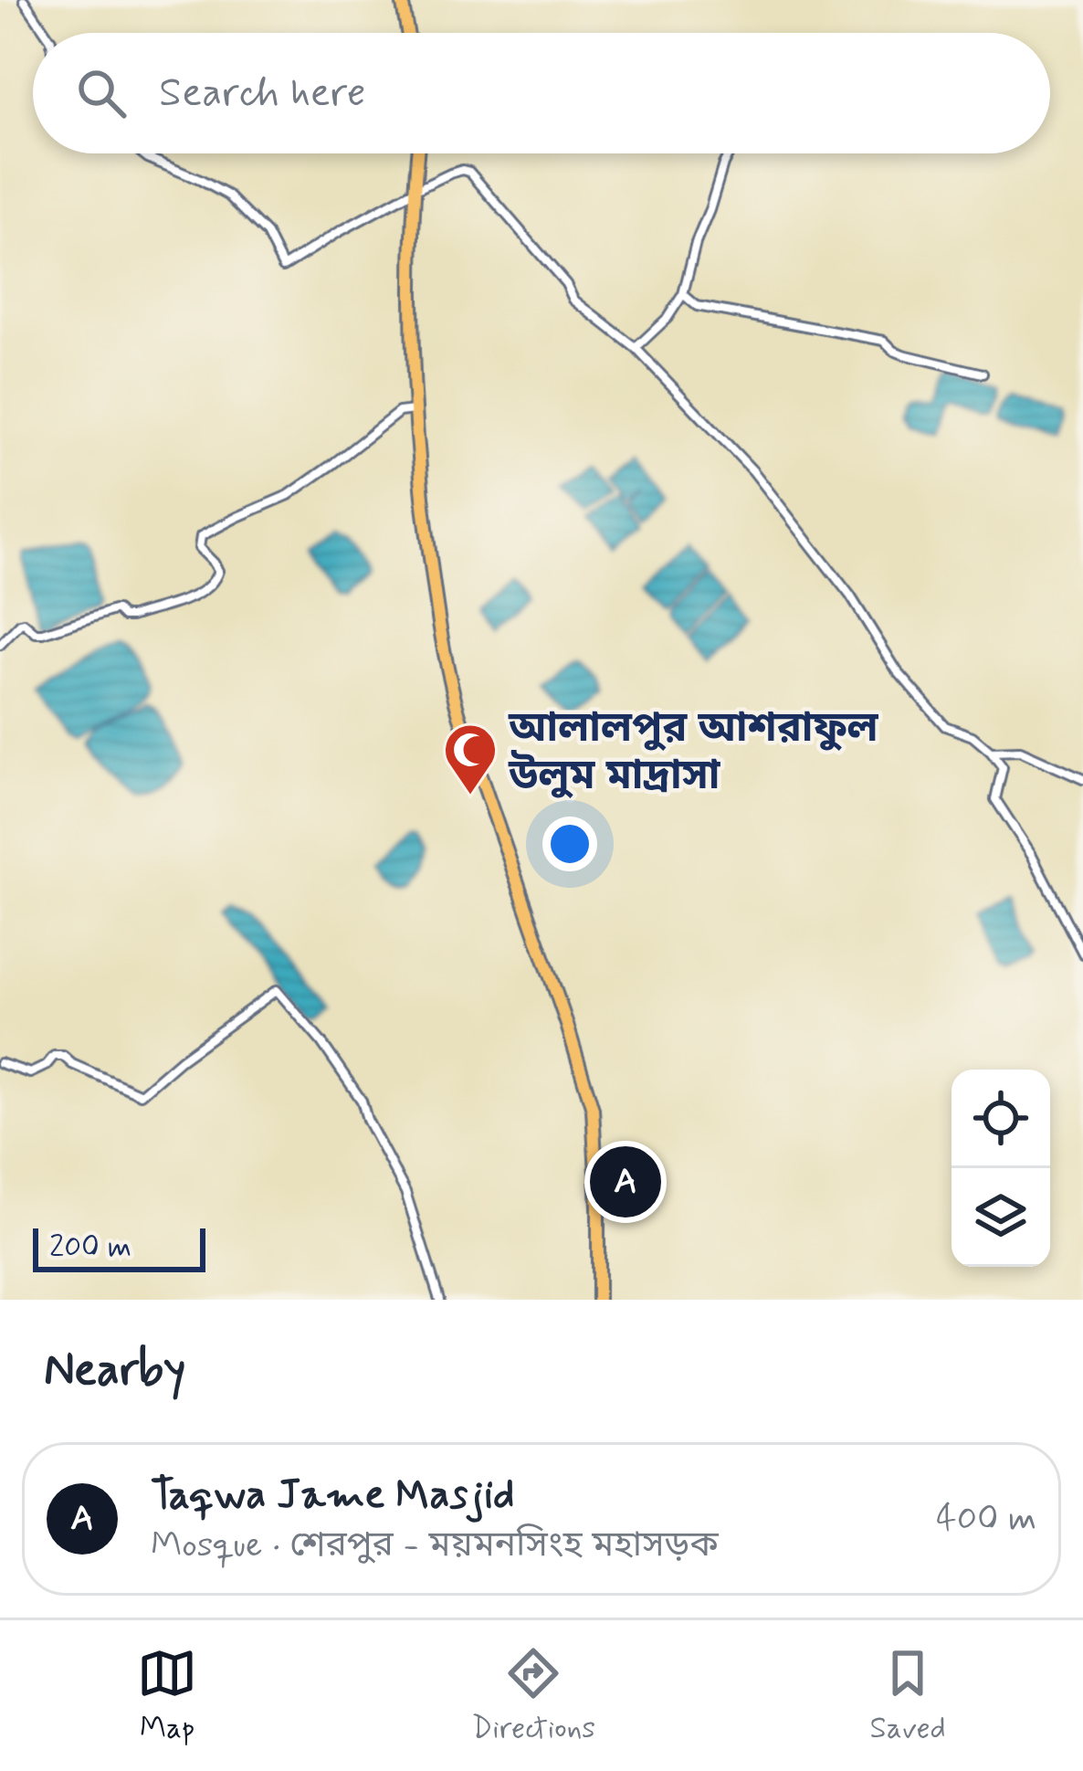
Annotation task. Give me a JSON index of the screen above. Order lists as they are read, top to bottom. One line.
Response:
{"places":{"mosque":["আলালপুর আশরাফুল উলুম মাদ্রাসা"]},"scale_bar":"200 m","page":{"search":"Search here","pins":"A","scale":"200 m","heading":"Nearby","list":[{"mark":"A","name":"Taqwa Jame Masjid","note":"Mosque · শেরপুর - ময়মনসিংহ মহাসড়ক","value":"400 m"}],"nav":["Map","Directions","Saved"]}}
